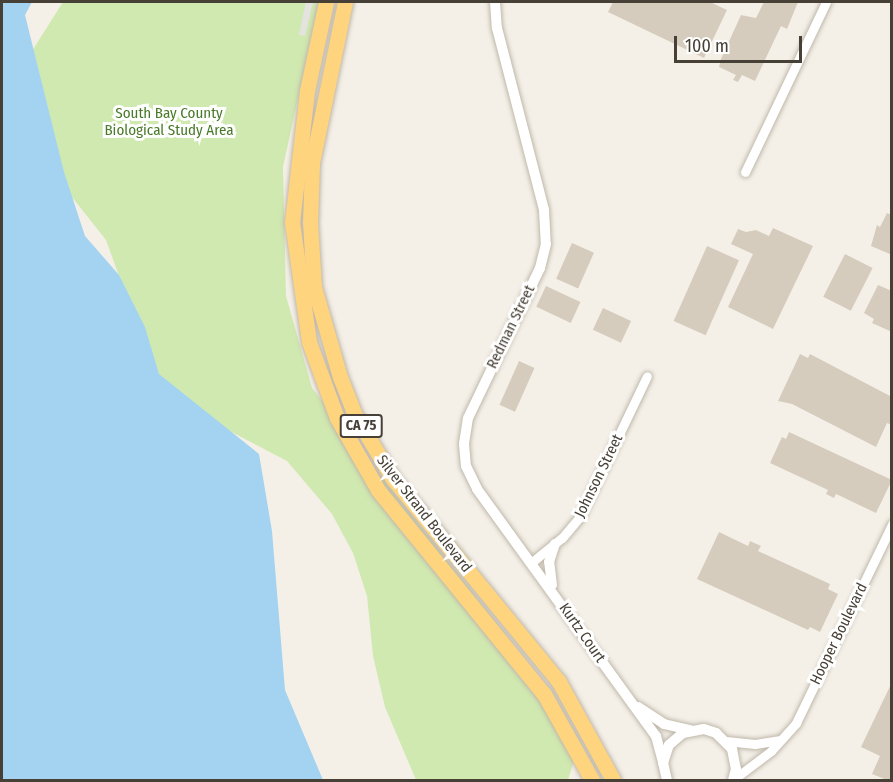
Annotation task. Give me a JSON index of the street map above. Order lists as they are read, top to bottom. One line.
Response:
{"streets":{"highway":["CA 75","Silver Strand Boulevard"],"street":["Redman Street","Johnson Street","Kurtz Court","Hooper Boulevard"]},"crossings":[["Redman Street","Johnson Street"],["Redman Street","Kurtz Court"],["Johnson Street","Kurtz Court"]],"parks":["South Bay County Biological Study Area"],"scale_bar":"100 m"}
